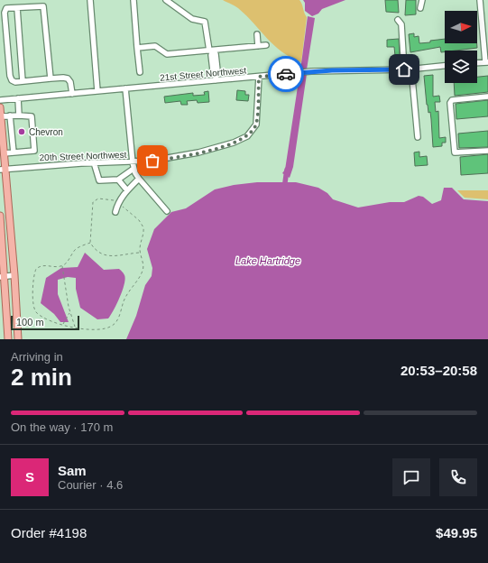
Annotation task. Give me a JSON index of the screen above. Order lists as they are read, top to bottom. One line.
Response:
{"streets":{"street":["21st Street Northwest","20th Street Northwest"]},"crossings":[["21st Street Northwest","20th Street Northwest"]],"water":["Lake Hartridge"],"places":["Chevron"],"scale_bar":"100 m","north":"right","page":{"scale":"100 m","heading":["2 min","Arriving in","20:53–20:58"],"panel":["Sam","Courier · 4.6","Order #4198","$49.95"],"bar":"On the way · 170 m","round":"S"}}
